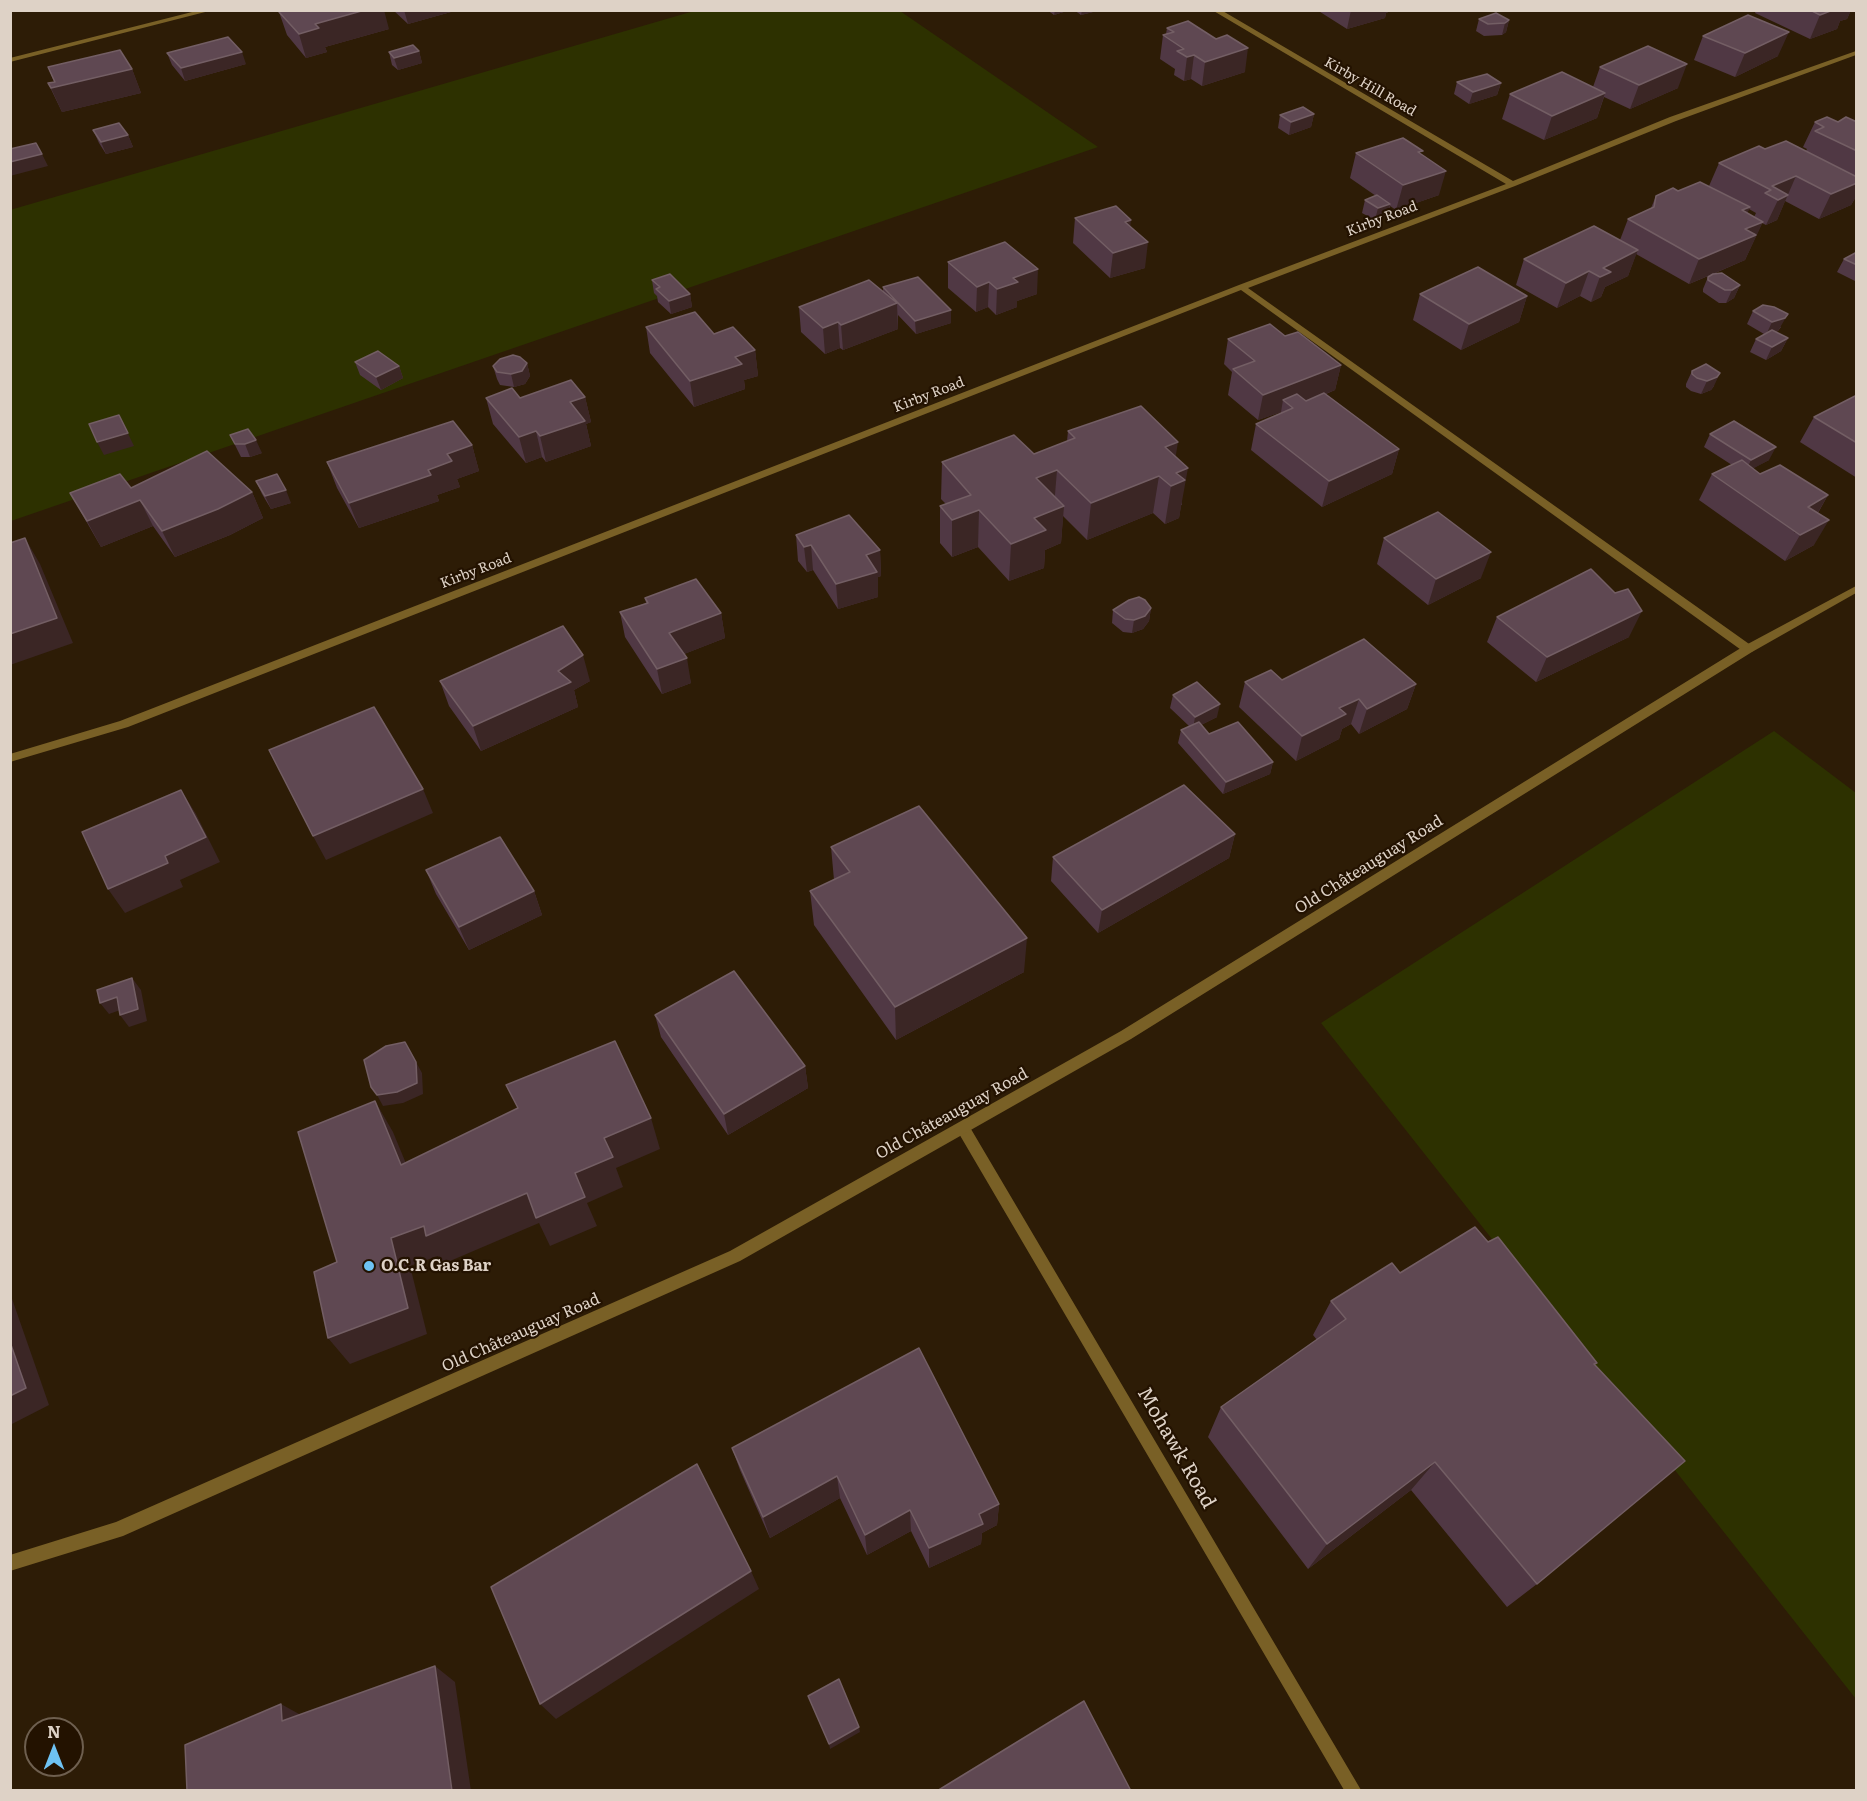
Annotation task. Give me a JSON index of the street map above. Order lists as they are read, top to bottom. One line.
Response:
{"streets":{"street":["Kirby Hill Road","Kirby Road","Old Châteauguay Road","Mohawk Road"]},"crossings":[["Kirby Hill Road","Kirby Road"],["Old Châteauguay Road","Mohawk Road"]],"places":["O.C.R Gas Bar"],"north":"top"}
